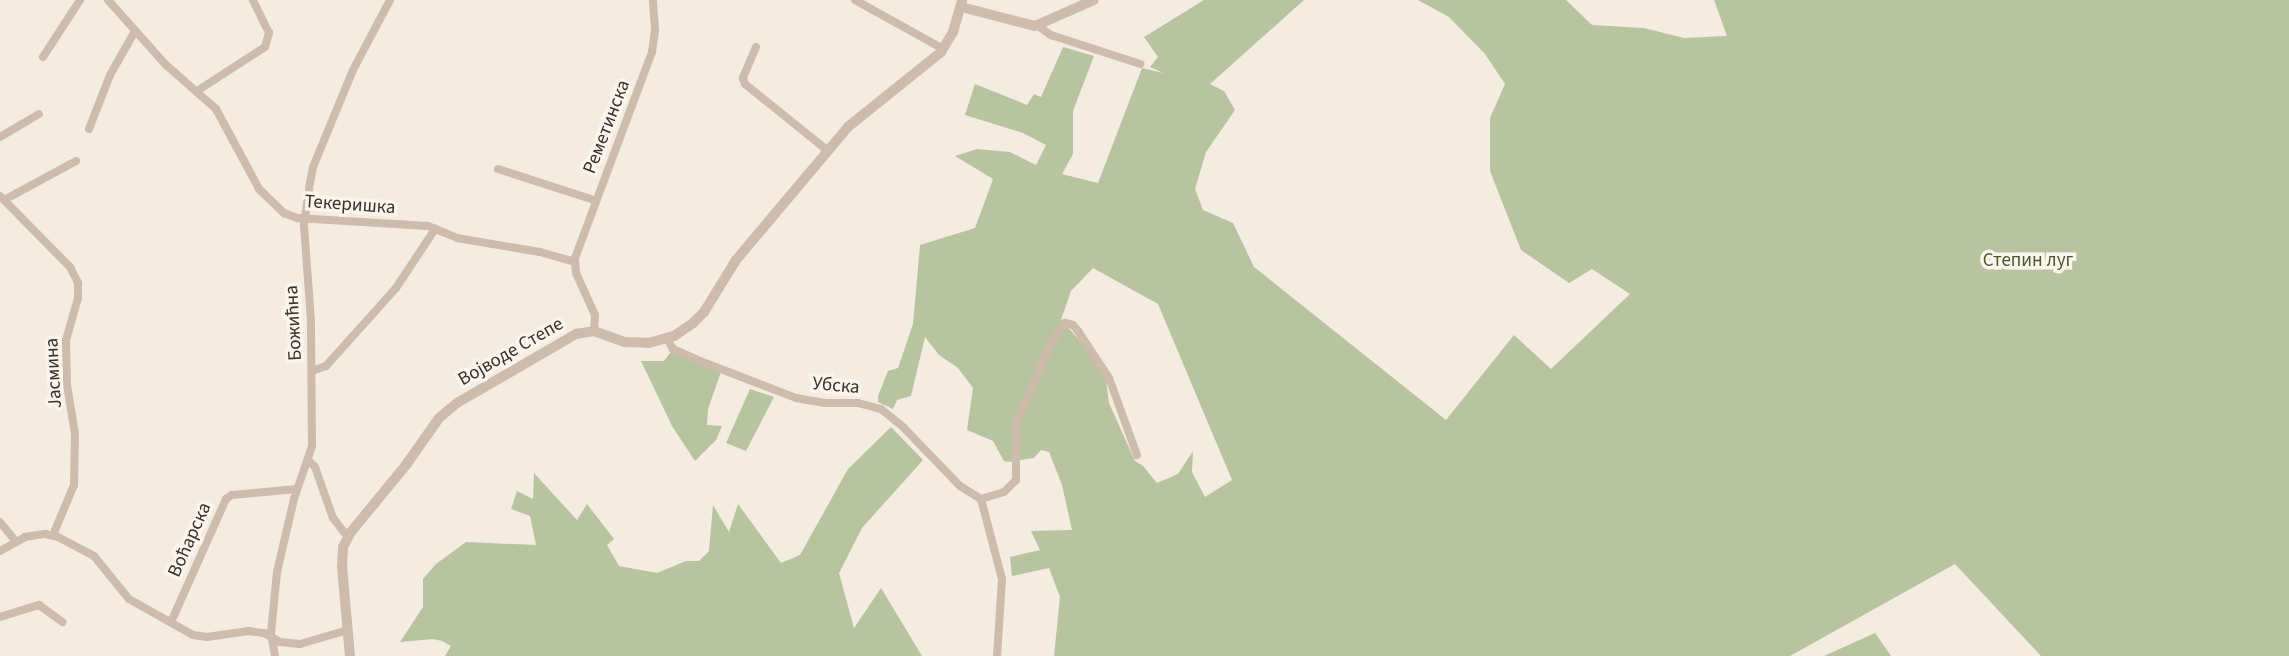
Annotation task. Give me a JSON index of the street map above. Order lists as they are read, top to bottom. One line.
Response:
{"streets":{"street":["Реметинска","Текеришка","Божићна","Војводе Степе","Јасмина","Убска","Воћарска"]},"crossings":[["Реметинска","Текеришка"],["Текеришка","Божићна"],["Божићна","Воћарска"],["Војводе Степе","Убска"]],"parks":["Степин луг"]}
